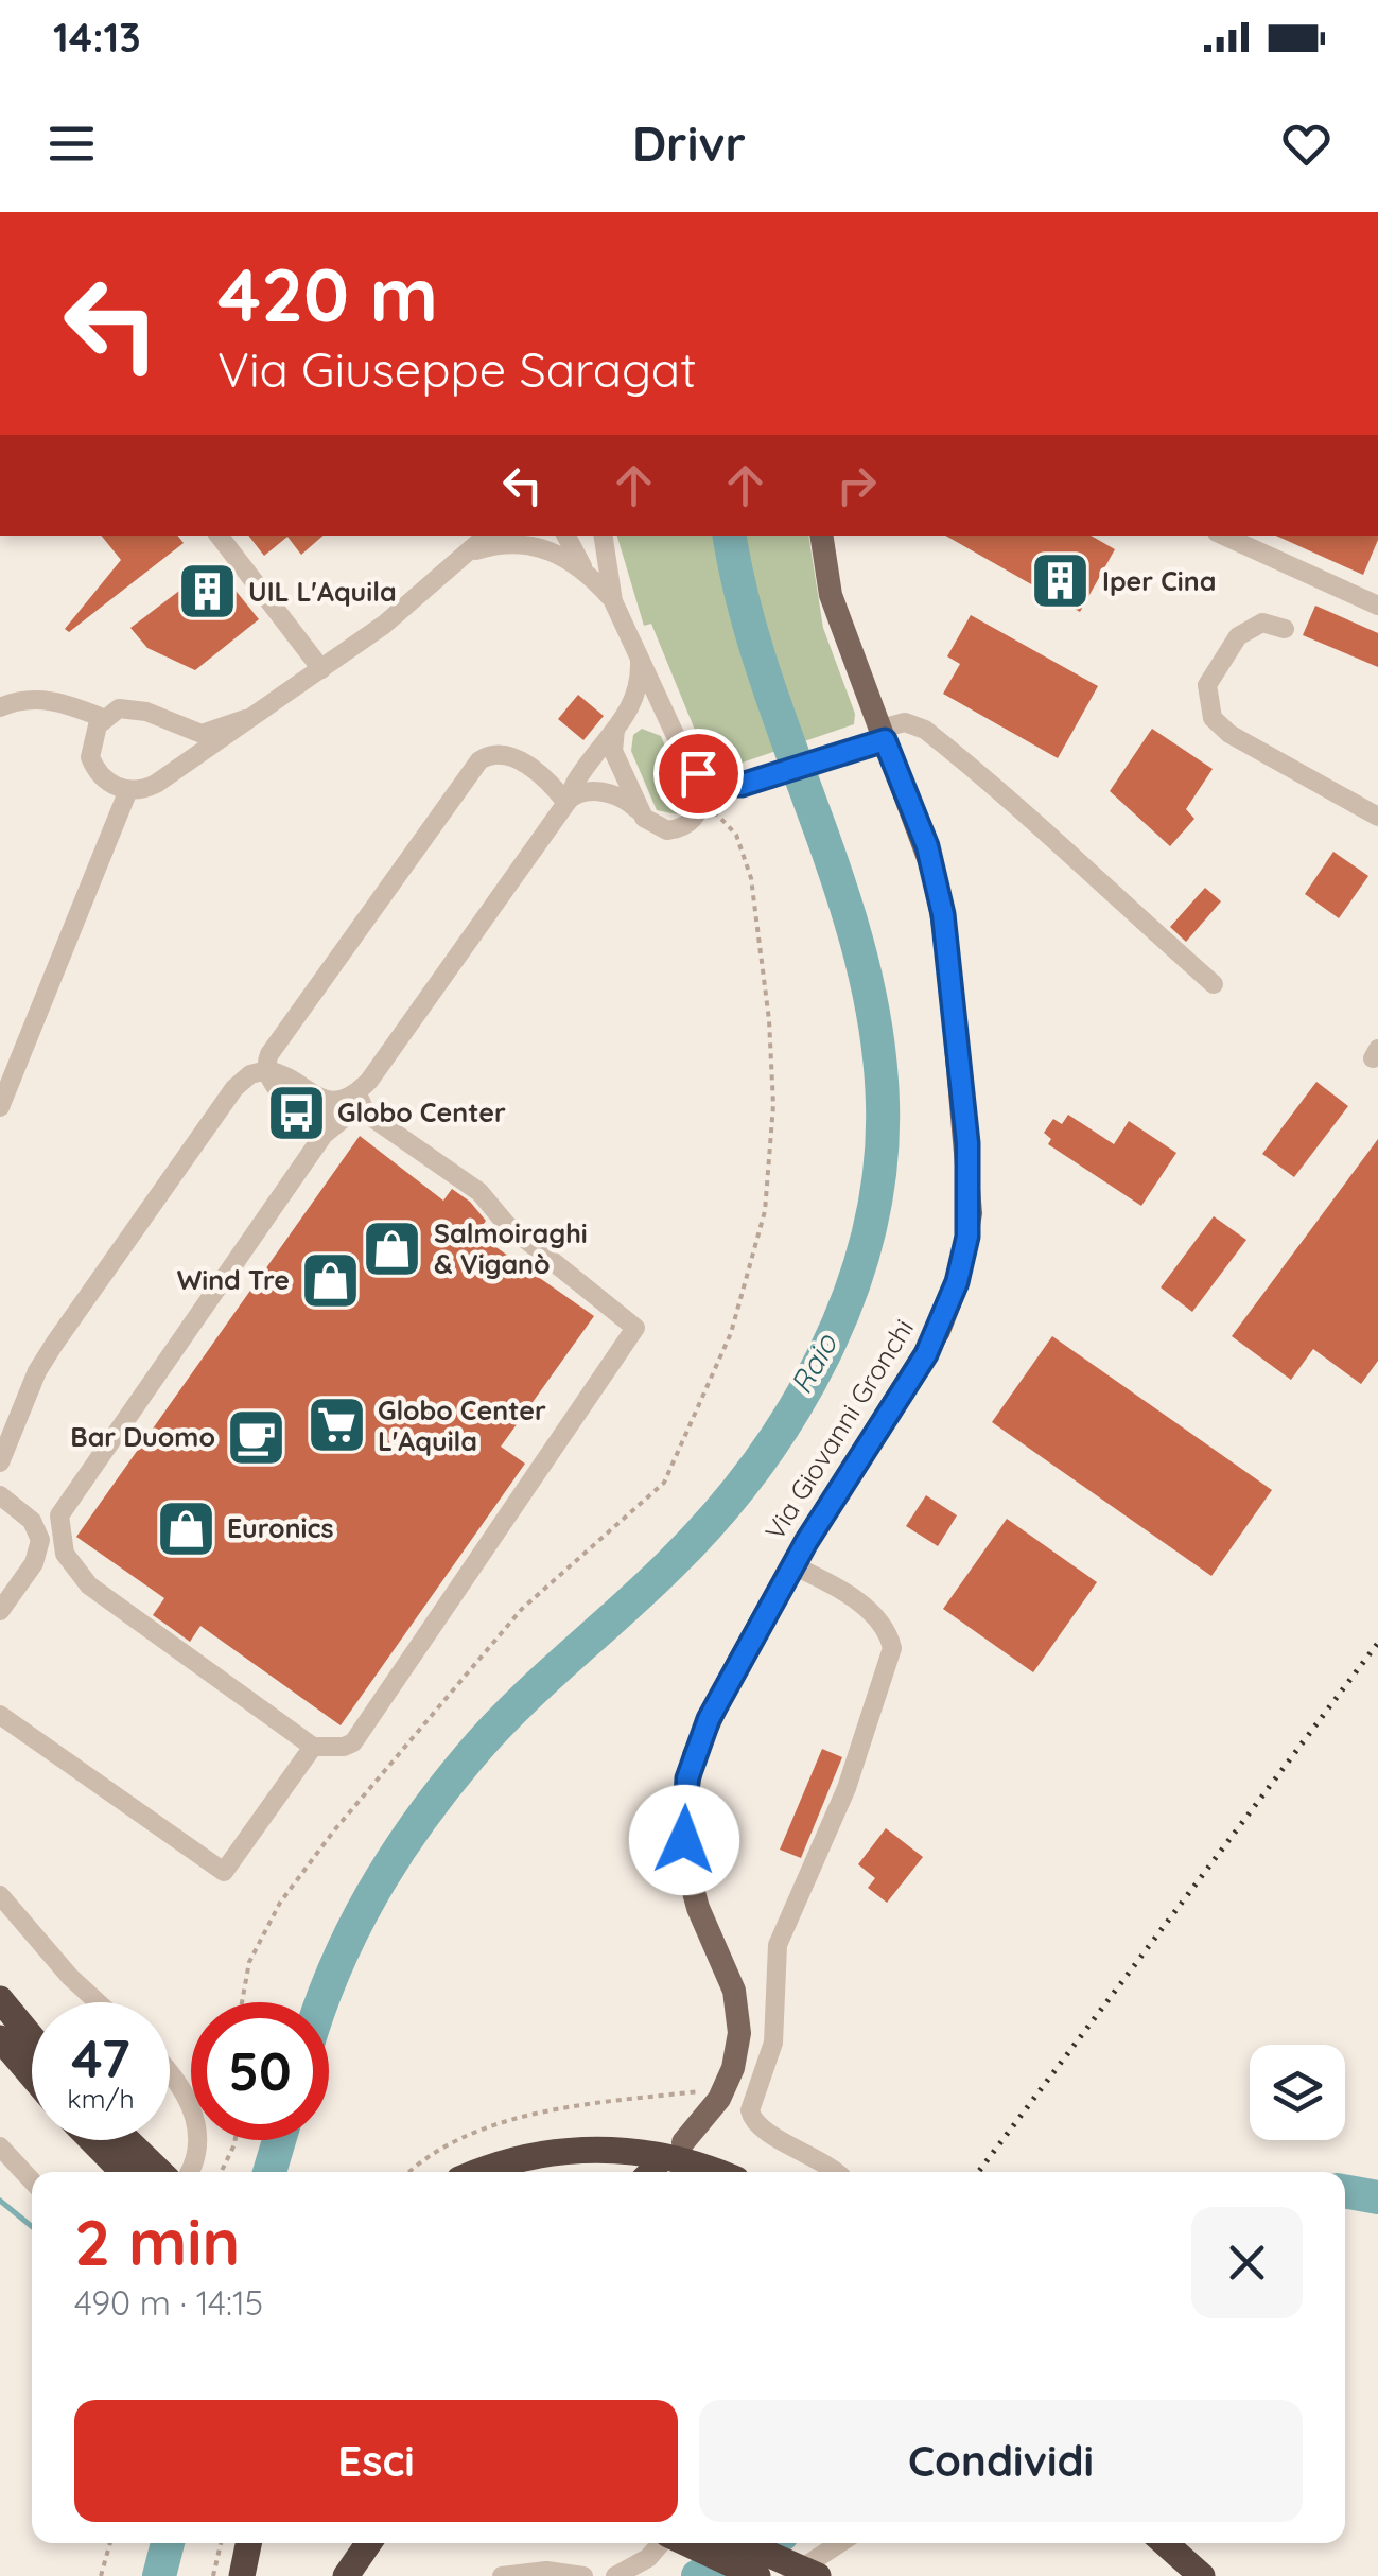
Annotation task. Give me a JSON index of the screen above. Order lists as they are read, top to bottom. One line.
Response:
{"streets":{"main road":["Via Giovanni Gronchi"]},"water":["Raio"],"places":{"building":["Iper Cina","UIL L'Aquila"],"bus stop":["Globo Center"],"shop":["Salmoiraghi & Viganò","Wind Tre","Euronics"],"supermarket":["Globo Center L'Aquila"],"cafe":["Bar Duomo"]},"page":{"status":"14:13","header":"Drivr","turn":["420 m","Via Giuseppe Saragat"],"speed":"47 km/h","limit":"50","heading":["2 min","490 m · 14:15"],"buttons":["Esci","Condividi"]}}
